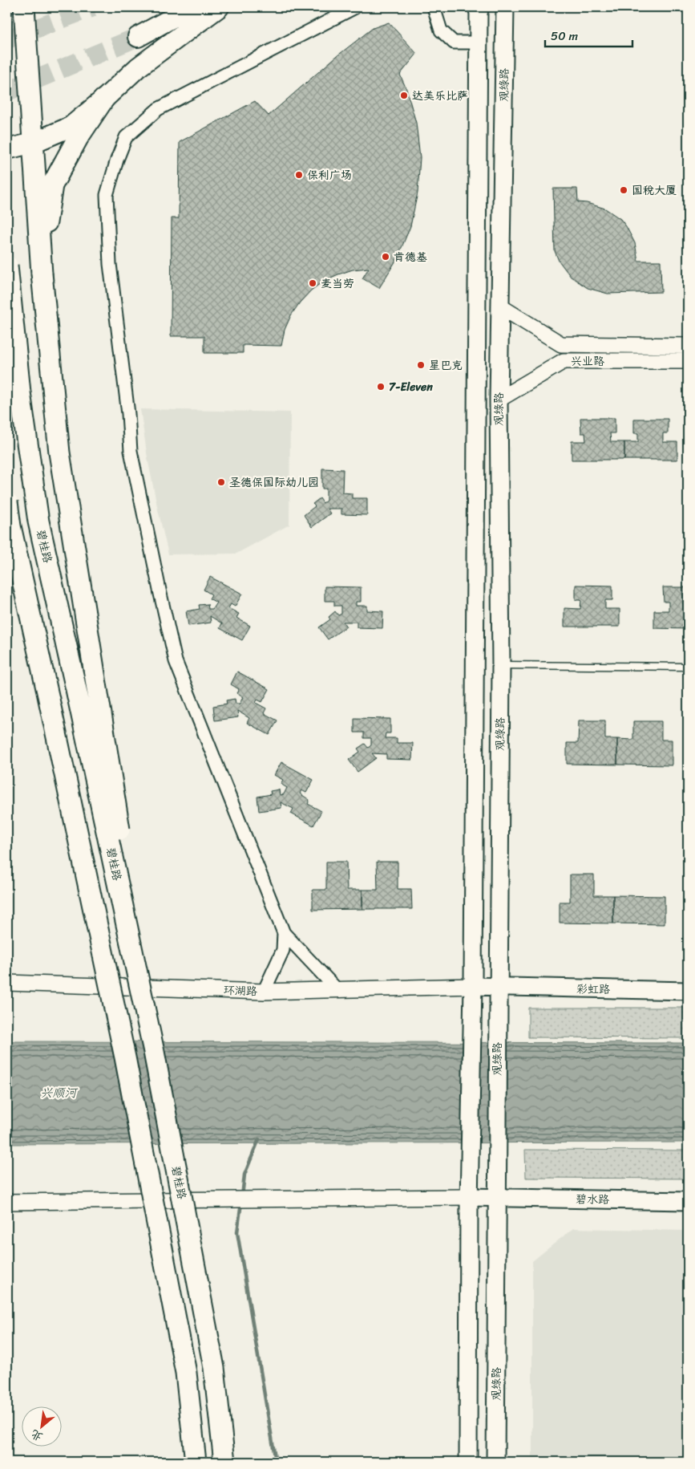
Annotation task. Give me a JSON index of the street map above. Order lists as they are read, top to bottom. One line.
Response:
{"streets":{"highway":["碧桂路"],"main road":["观绿路","彩虹路","碧水路"],"street":["兴业路","环湖路"]},"crossings":[["观绿路","兴业路"],["观绿路","彩虹路"],["观绿路","环湖路"],["观绿路","碧水路"],["彩虹路","环湖路"]],"water":["兴顺河"],"places":["达美乐比萨","保利广场","国税大厦","肯德基","麦当劳","星巴克","7-Eleven","圣德保国际幼儿园"],"scale_bar":"50 m","north":"bottom left"}
